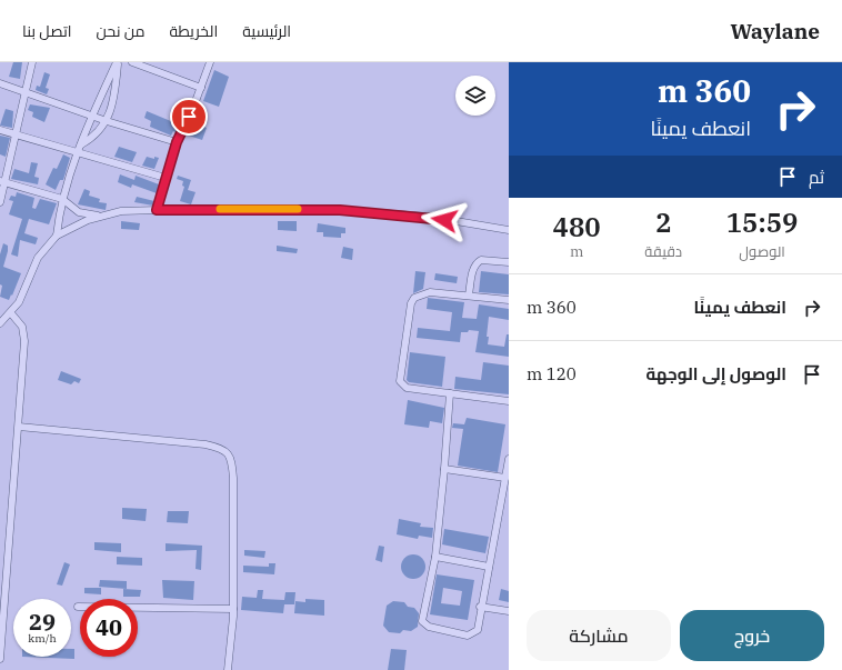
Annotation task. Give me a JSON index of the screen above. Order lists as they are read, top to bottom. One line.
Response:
{"page":{"header":"Waylane","nav":["الرئيسية","الخريطة","من نحن","اتصل بنا"],"turn":["360 m","انعطف يمينًا"],"then":"ثم","eta":["15:59","الوصول","2","دقيقة","480","m"],"list":[{"name":"انعطف يمينًا","value":"360 m"},{"name":"الوصول إلى الوجهة","value":"120 m"}],"speed":"29 km/h","limit":"40","buttons":["خروج","مشاركة"]}}
